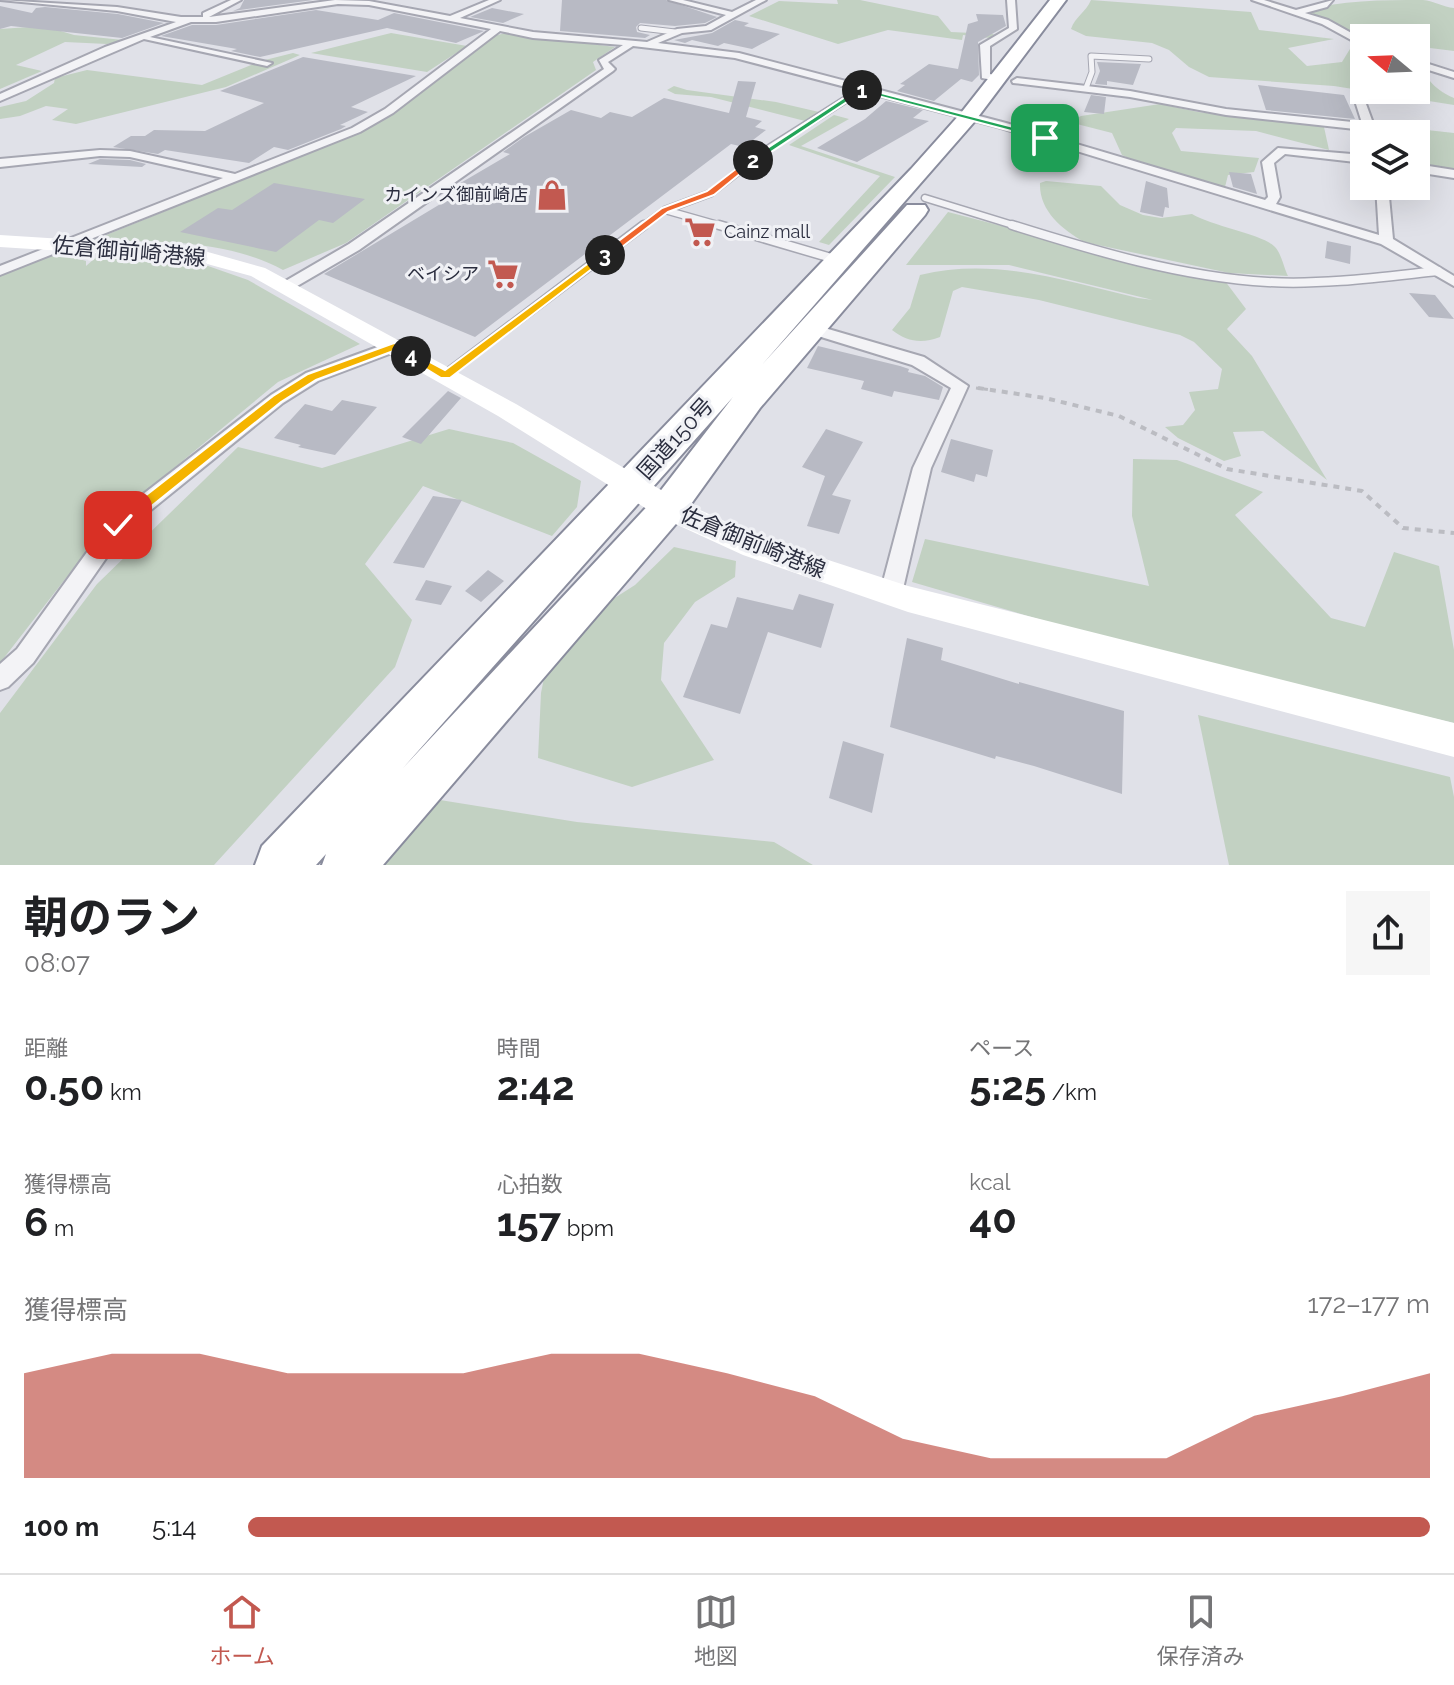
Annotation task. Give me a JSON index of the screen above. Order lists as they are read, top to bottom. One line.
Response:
{"streets":{"highway":["国道150号"],"main road":["佐倉御前崎港線"]},"crossings":[["佐倉御前崎港線","国道150号"]],"places":{"shop":["カインズ御前崎店"],"supermarket":["Cainz mall","ベイシア"]},"north":"left","page":{"pins":["1","2","3","4"],"heading":["朝のラン","08:07"],"stats":[["距離","0.50 km"],["時間","2:42"],["ペース","5:25 /km"],["獲得標高","6 m"],["心拍数","157 bpm"],["kcal","40"]],"chart":["獲得標高","172–177 m"],"list":[{"name":"100 m","note":"5:14"}],"tabs":["ホーム","地図","保存済み"]}}
